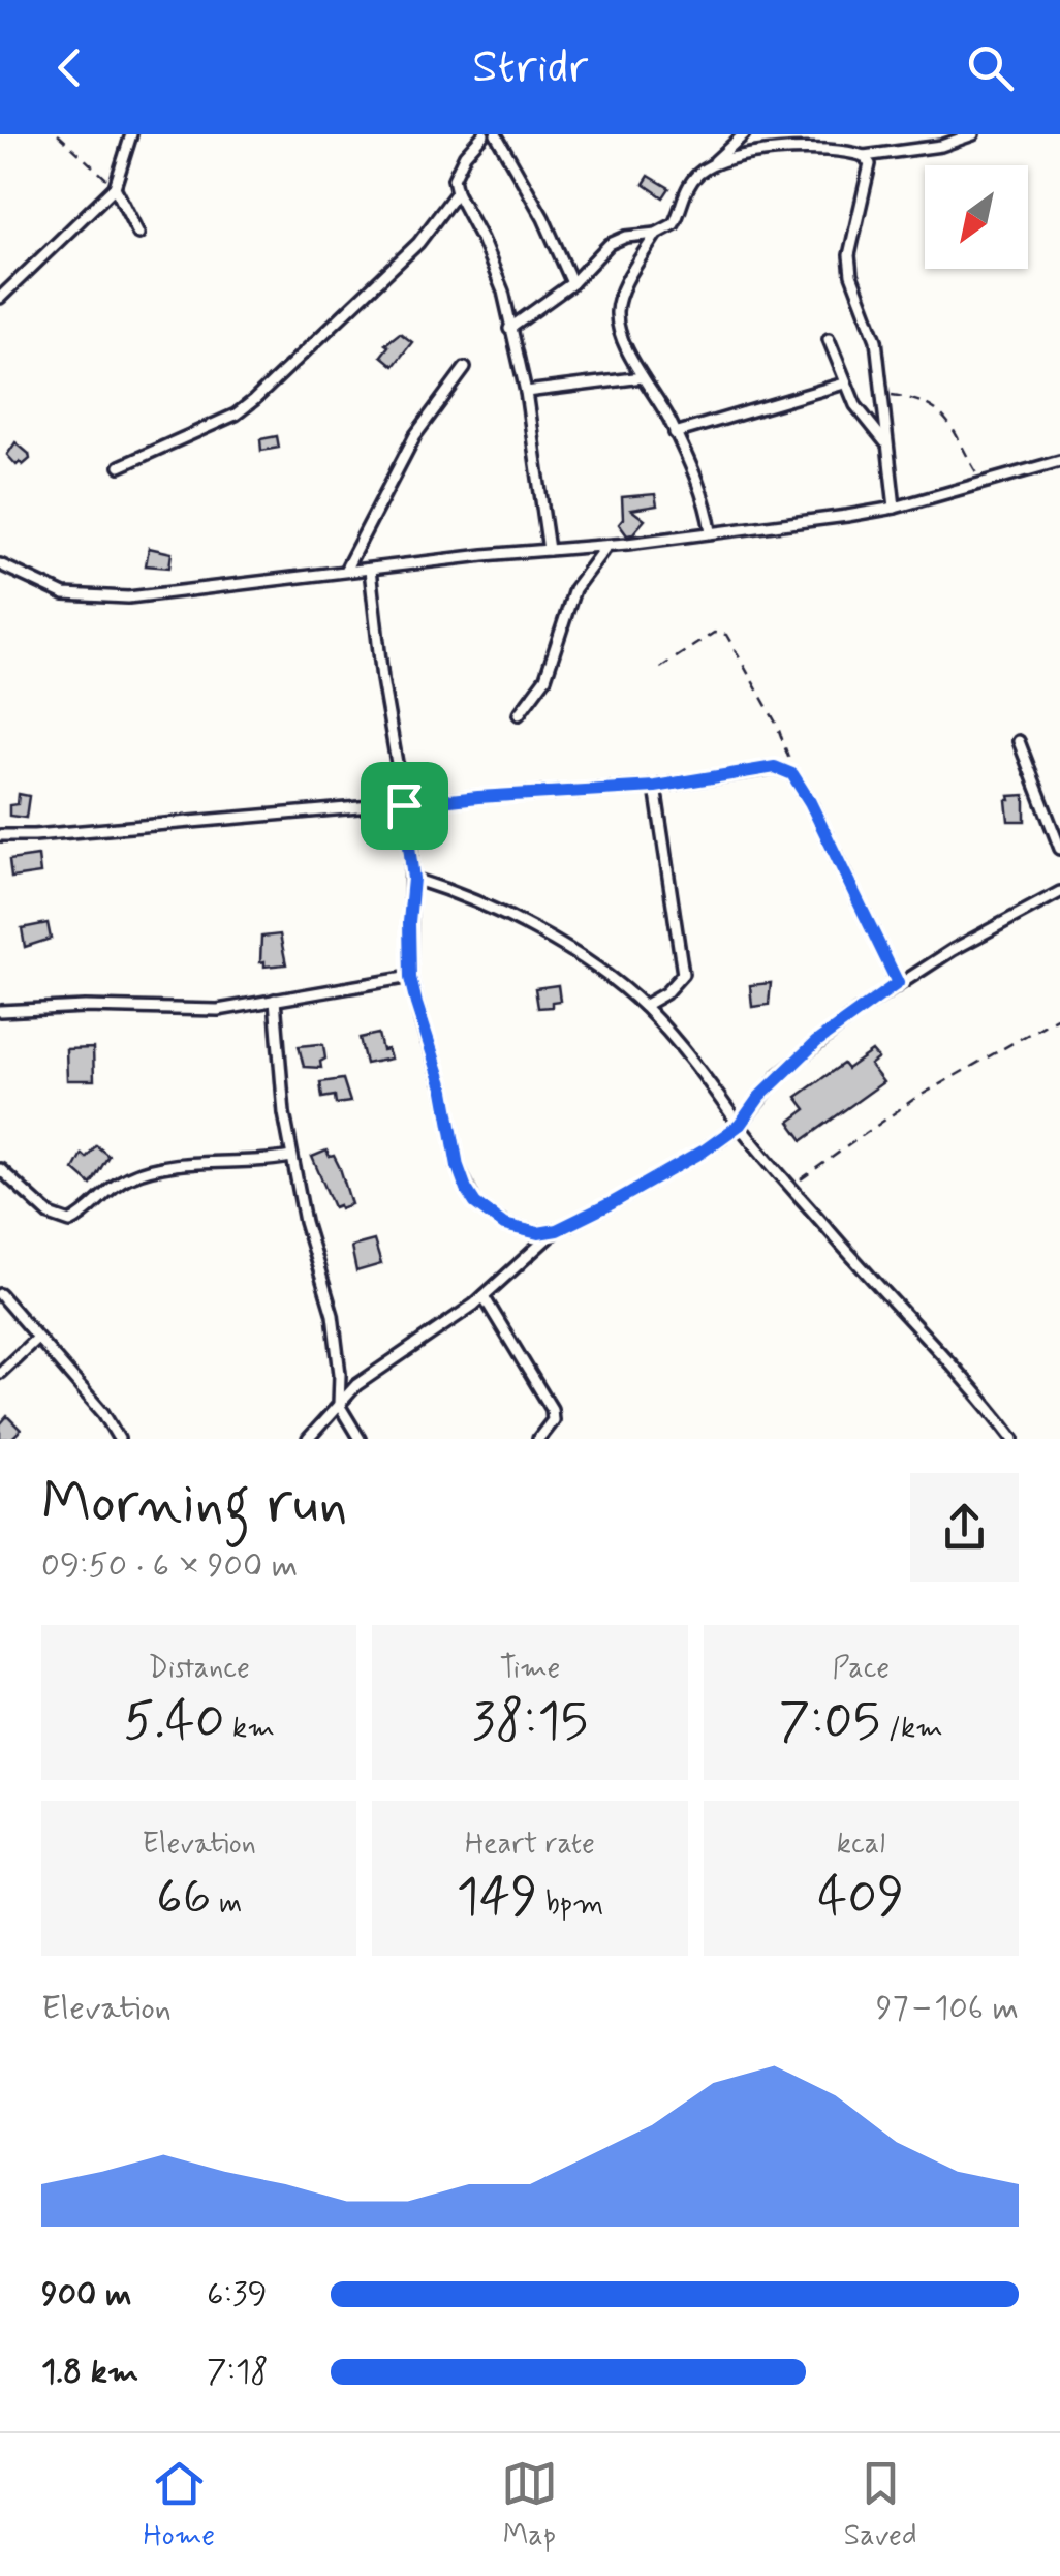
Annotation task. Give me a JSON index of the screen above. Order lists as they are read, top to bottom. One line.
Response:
{"north":"bottom left","page":{"header":"Stridr","heading":["Morning run","09:50 · 6 × 900 m"],"stats":[["Distance","5.40 km"],["Time","38:15"],["Pace","7:05 /km"],["Elevation","66 m"],["Heart rate","149 bpm"],["kcal","409"]],"chart":["Elevation","97–106 m"],"list":[{"name":"900 m","note":"6:39"},{"name":"1.8 km","note":"7:18"}],"tabs":["Home","Map","Saved"]}}
